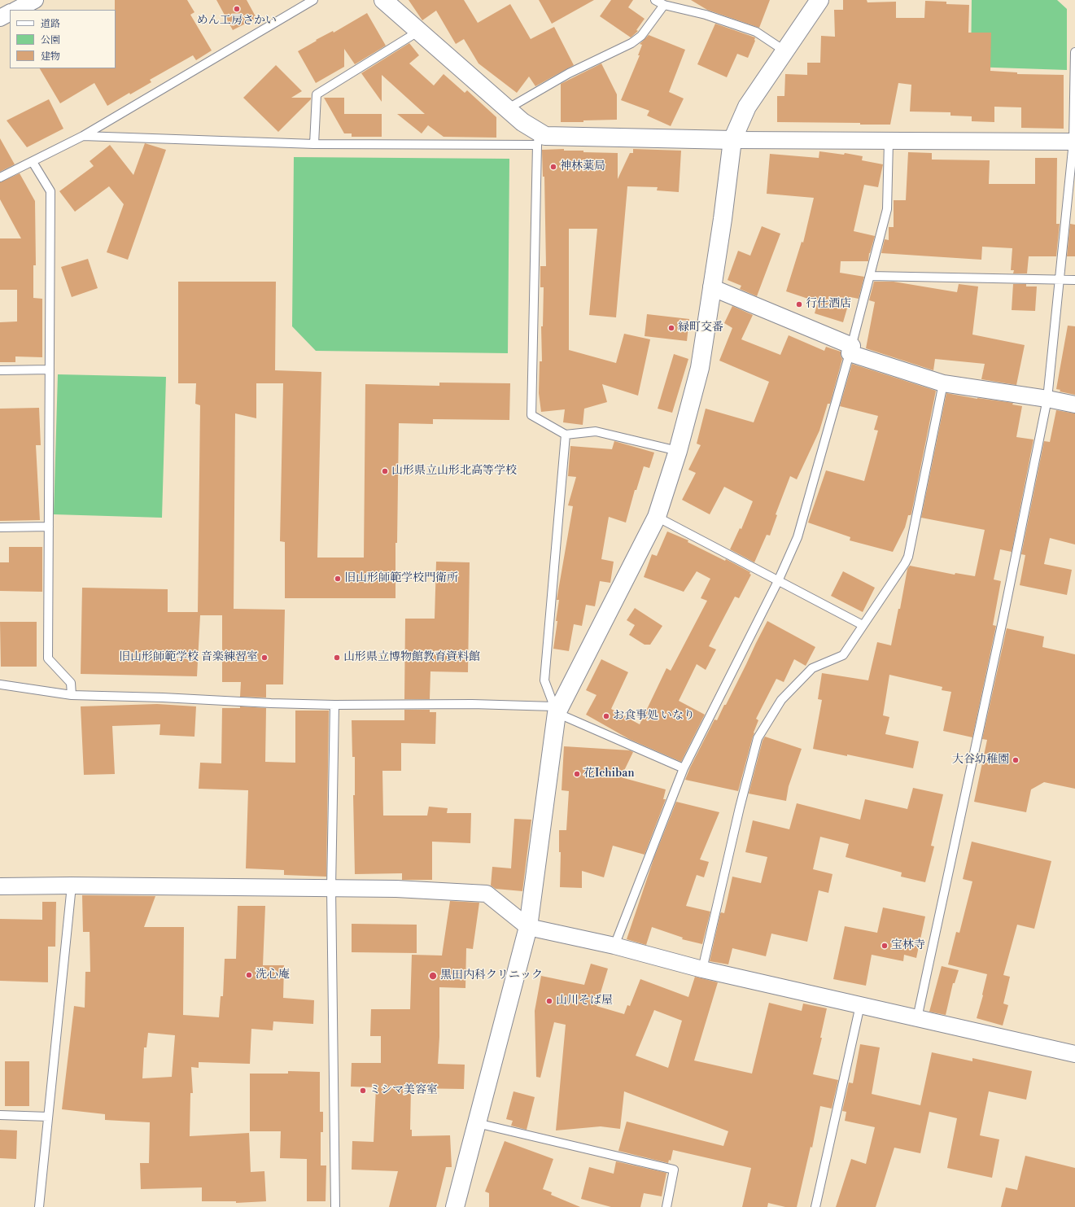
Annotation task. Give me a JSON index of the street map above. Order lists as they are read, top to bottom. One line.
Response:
{"places":["めん工房さかい","神林薬局","行仕酒店","緑町交番","山形県立山形北高等学校","旧山形師範学校門衛所","旧山形師範学校 音楽練習室","山形県立博物館教育資料館","お食事処 いなり","大谷幼稚園","花Ichiban","宝林寺","洗心庵","黒田内科クリニック","山川そば屋","ミシマ美容室"],"legend":["道路","公園","建物"]}
